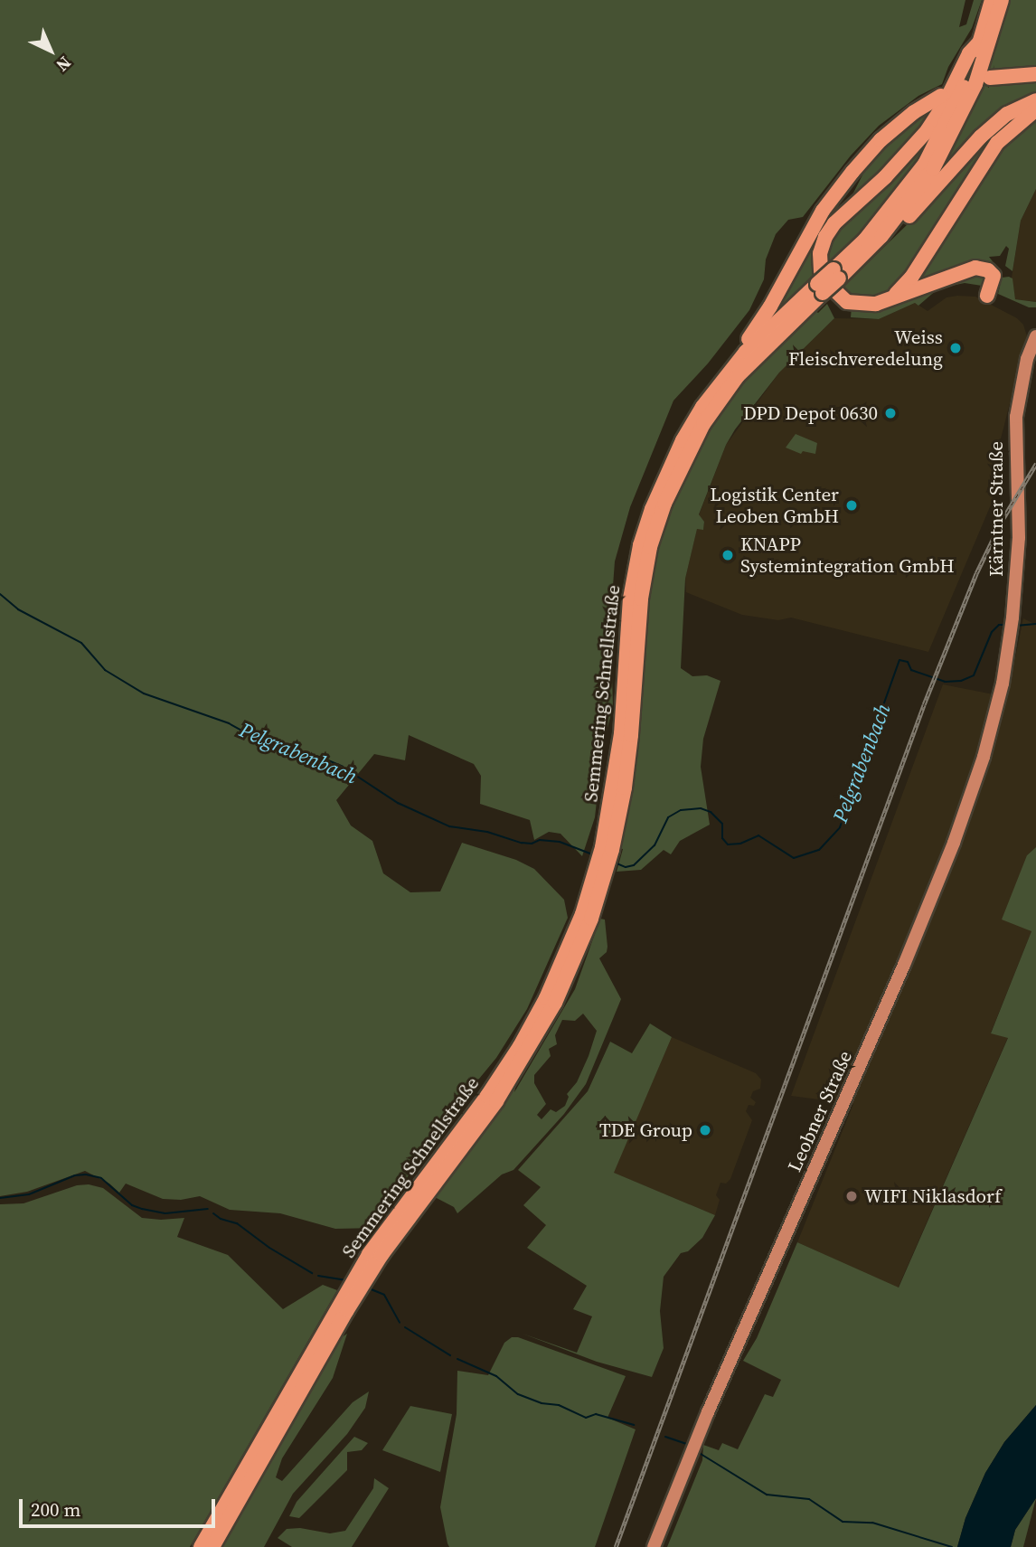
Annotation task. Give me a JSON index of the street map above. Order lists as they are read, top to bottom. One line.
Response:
{"streets":{"highway":["Semmering Schnellstraße"],"main road":["Kärntner Straße","Leobner Straße"]},"crossings":[["Kärntner Straße","Leobner Straße"]],"water":["Pelgrabenbach"],"places":["Weiss Fleischveredelung","DPD Depot 0630","Logistik Center Leoben GmbH","KNAPP Systemintegration GmbH","TDE Group","WIFI Niklasdorf"],"scale_bar":"200 m","north":"bottom right"}
